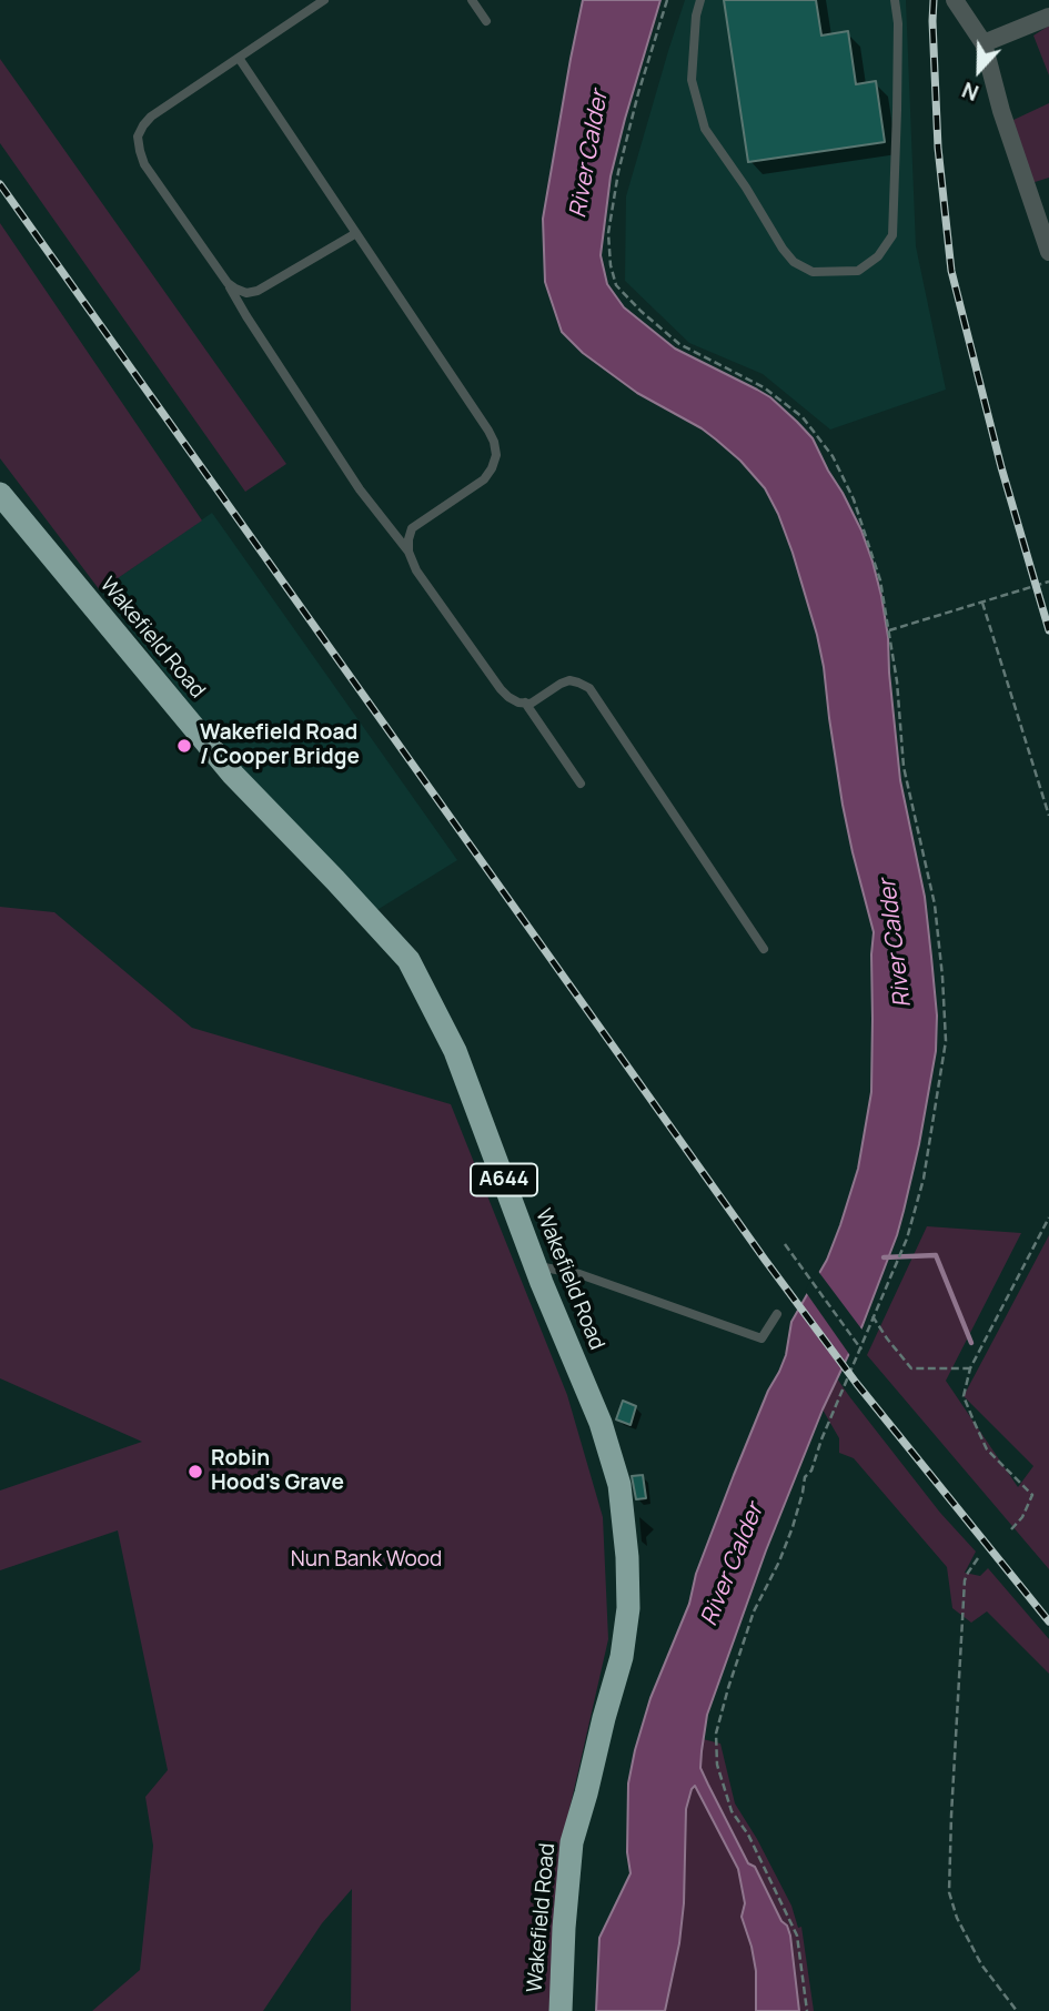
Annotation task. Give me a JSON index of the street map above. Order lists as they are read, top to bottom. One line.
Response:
{"streets":{"highway":["Wakefield Road","A644"]},"water":["River Calder"],"parks":["Nun Bank Wood"],"places":["Wakefield Road / Cooper Bridge","Robin Hood's Grave"],"north":"bottom"}
